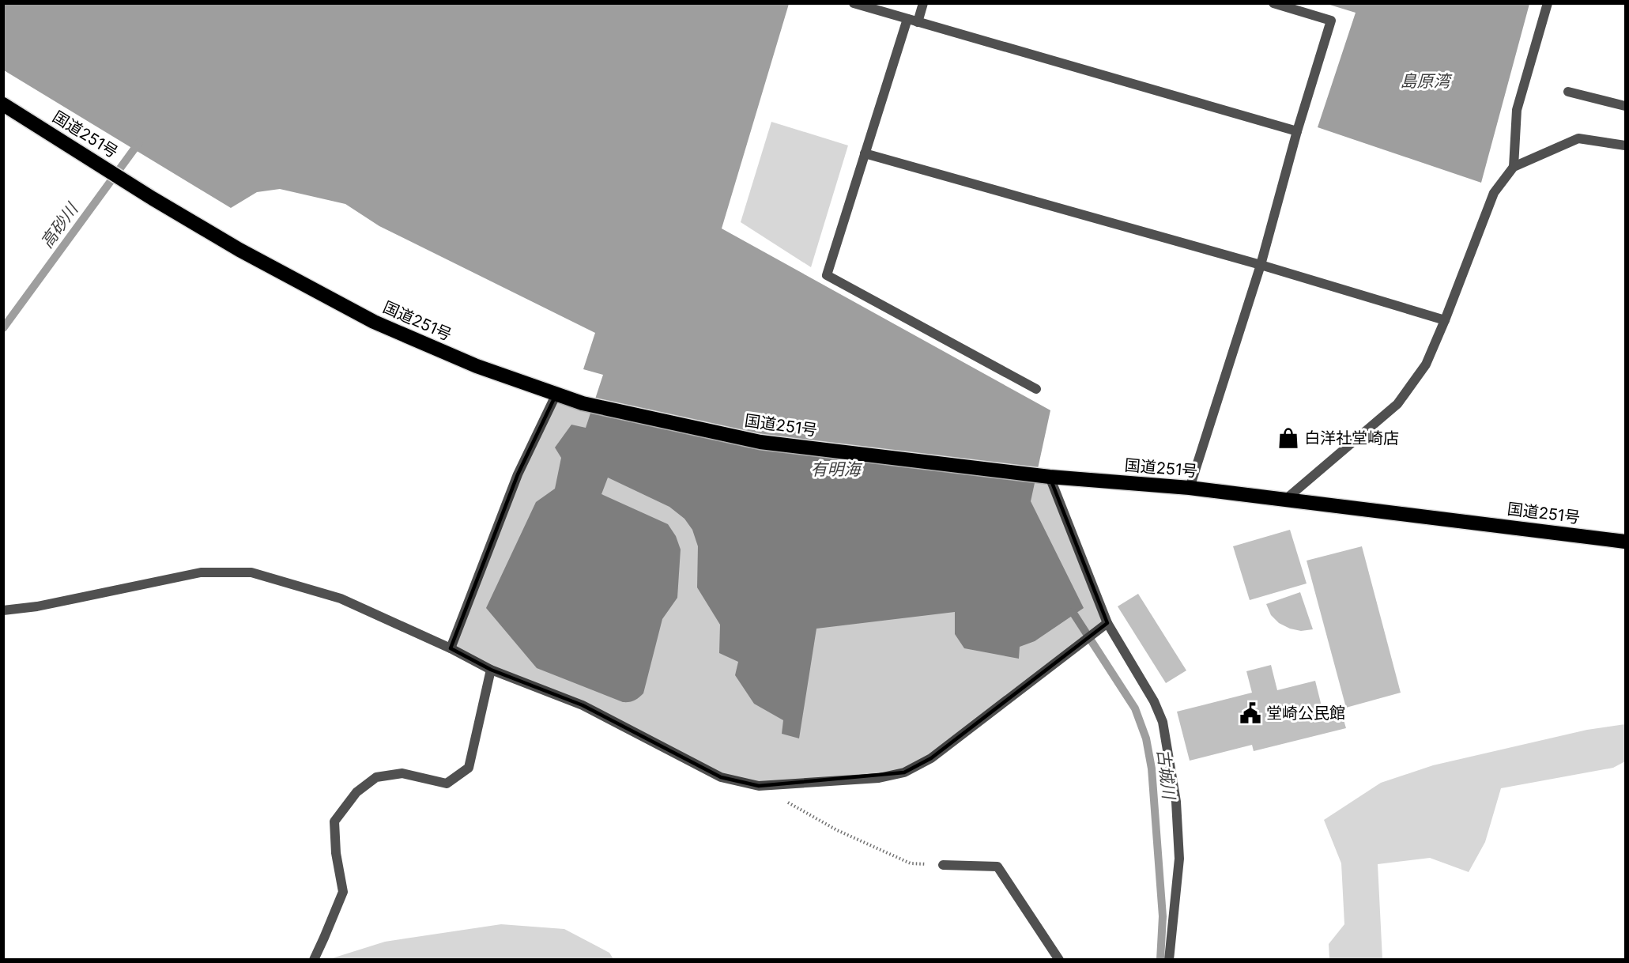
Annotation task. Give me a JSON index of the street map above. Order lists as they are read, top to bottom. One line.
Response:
{"streets":{"highway":["国道251号"]},"water":["島原湾","高砂川","有明海","古城川"],"places":{"shop":["白洋社堂崎店"],"public building":["堂崎公民館"]}}
